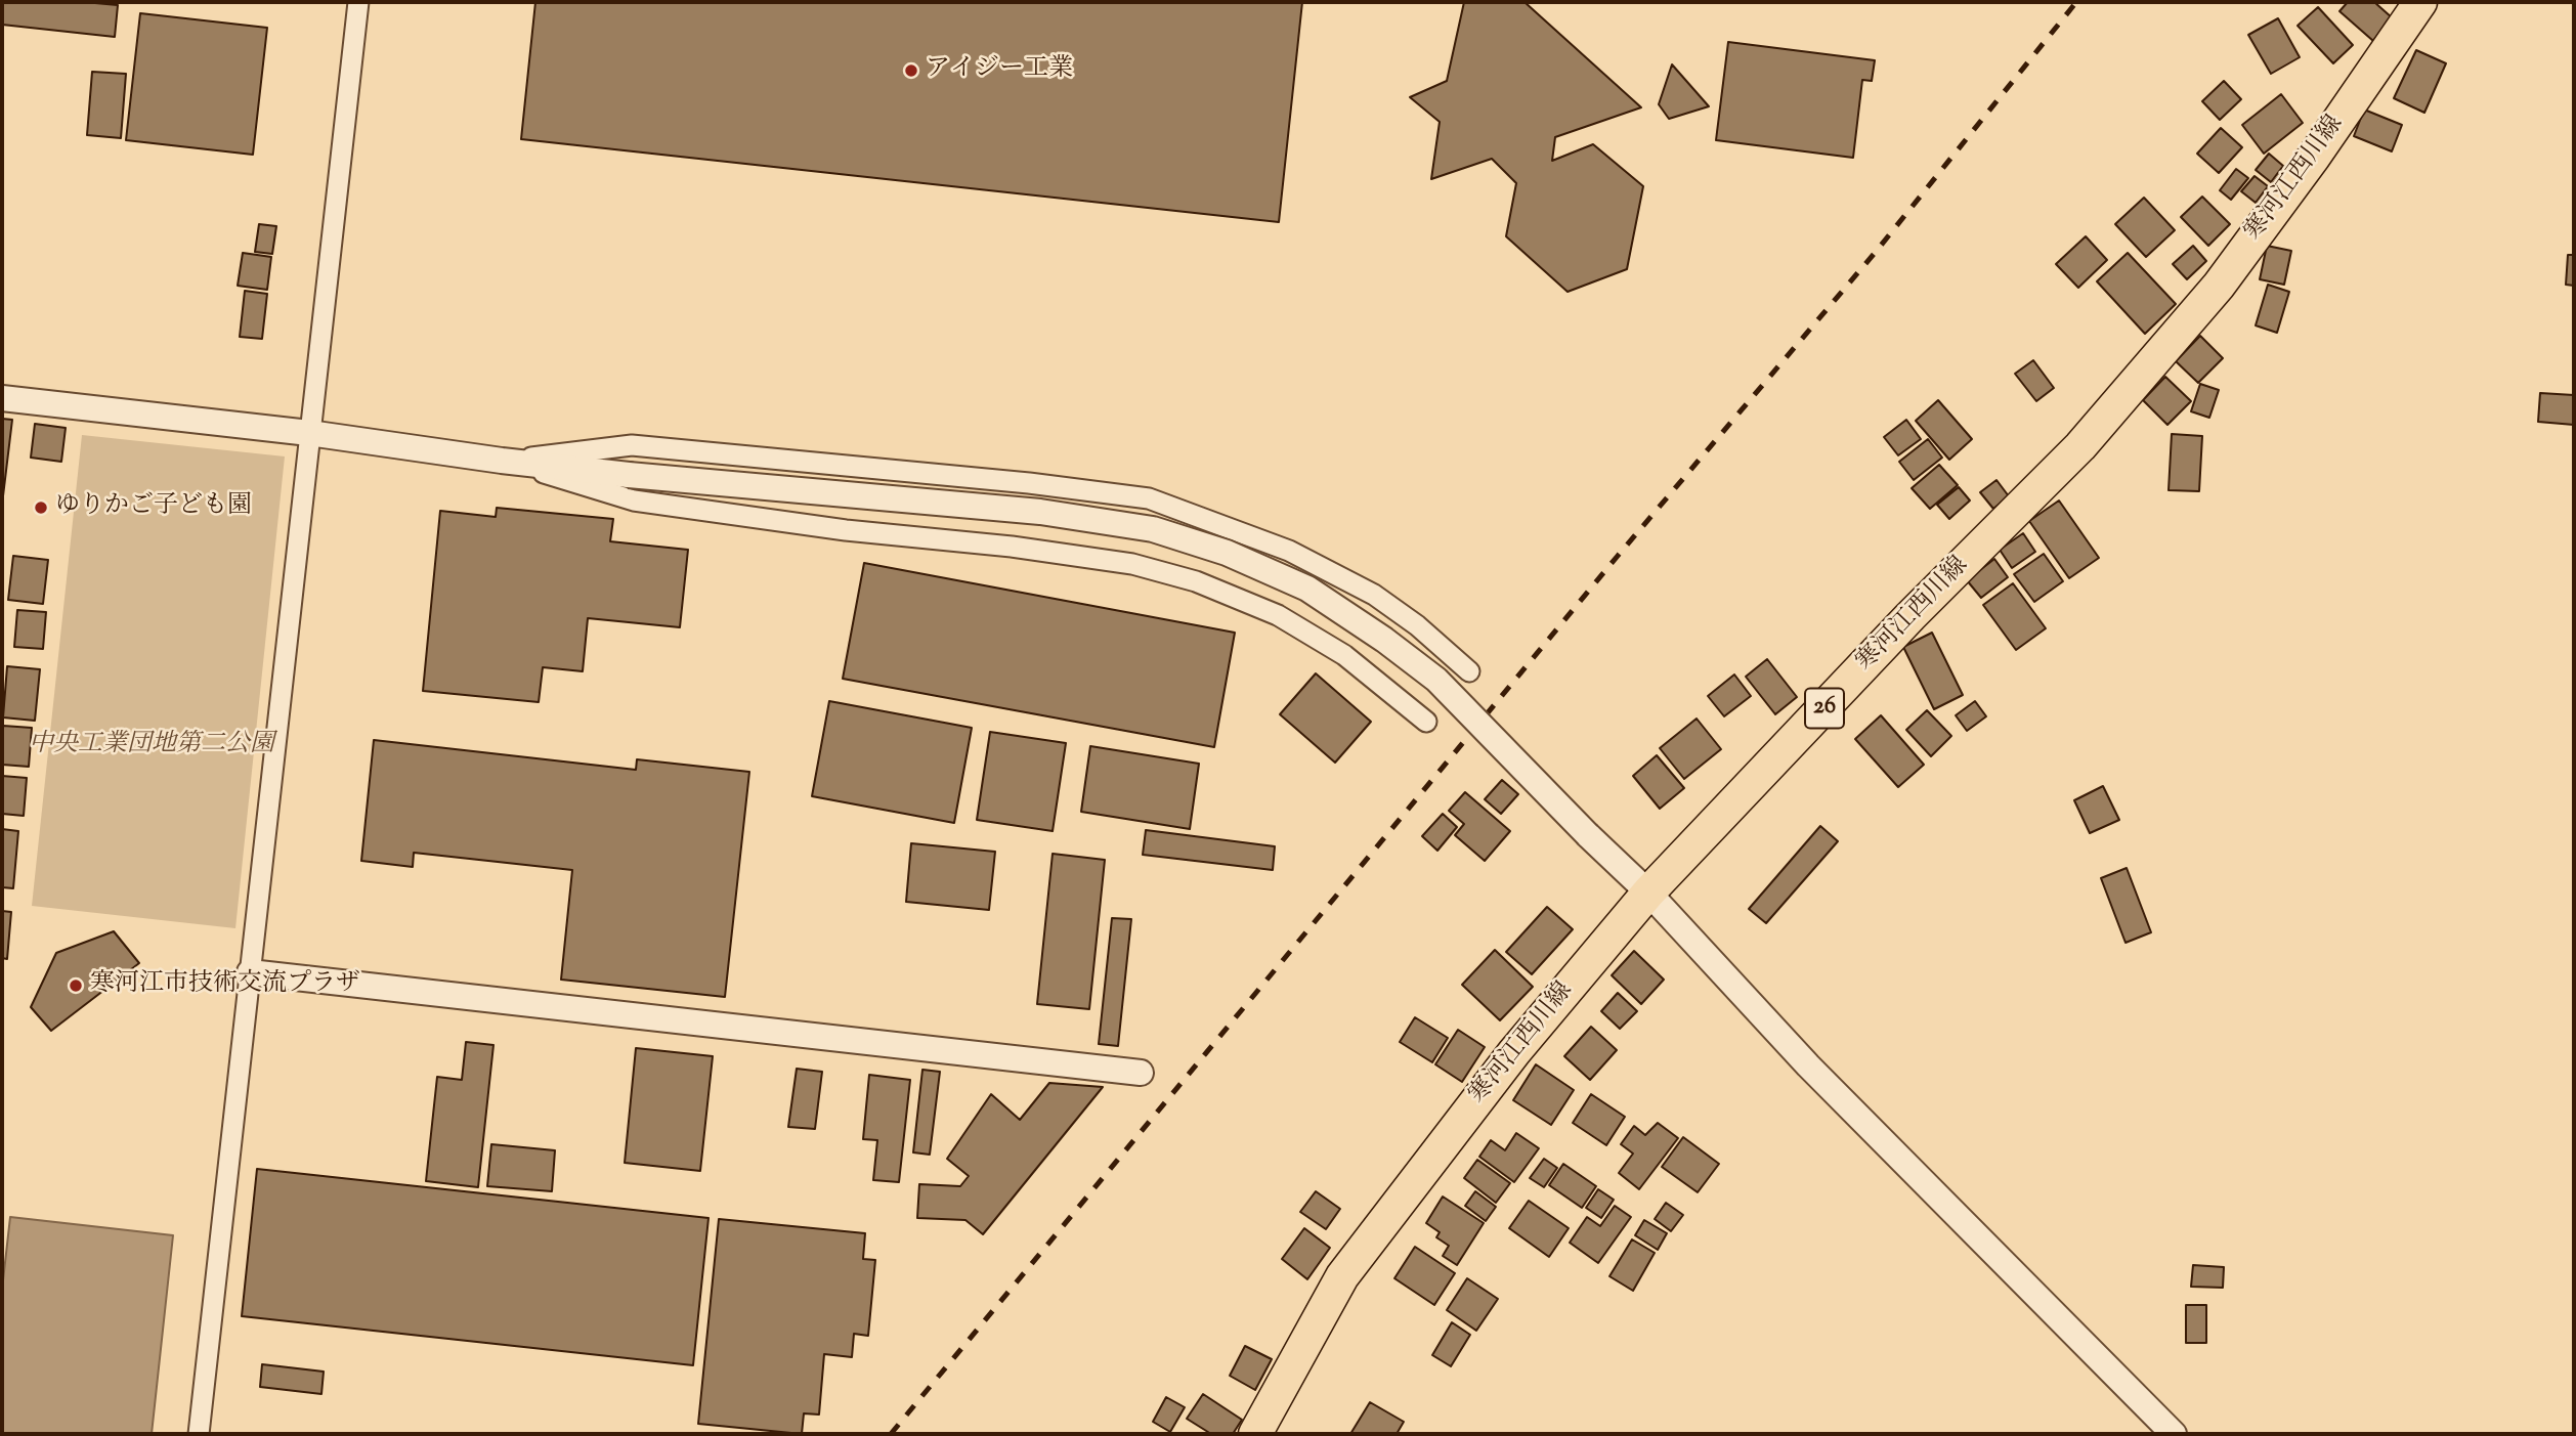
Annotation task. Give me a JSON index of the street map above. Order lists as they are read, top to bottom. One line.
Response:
{"streets":{"main road":["寒河江西川線","26"]},"parks":["中央工業団地第二公園"],"places":["アイジー工業","ゆりかご子ども園","寒河江市技術交流プラザ"]}
